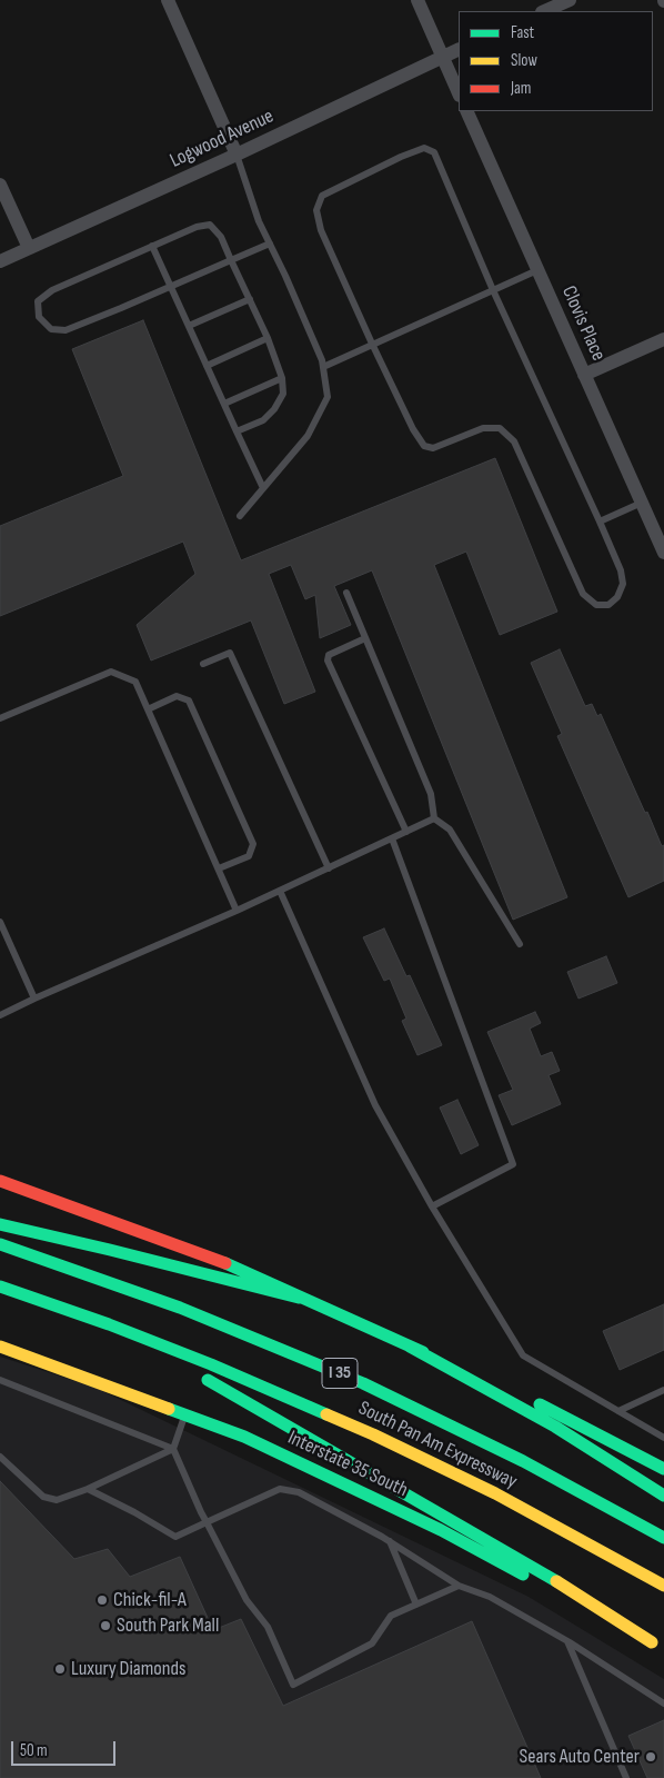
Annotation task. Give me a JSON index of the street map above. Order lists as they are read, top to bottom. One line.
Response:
{"streets":{"main road":["I 35","South Pan Am Expressway","Interstate 35 South"],"street":["Logwood Avenue","Clovis Place"]},"places":["Chick-fil-A","South Park Mall","Luxury Diamonds","Sears Auto Center"],"legend":["Fast","Slow","Jam"],"scale_bar":"50 m"}
